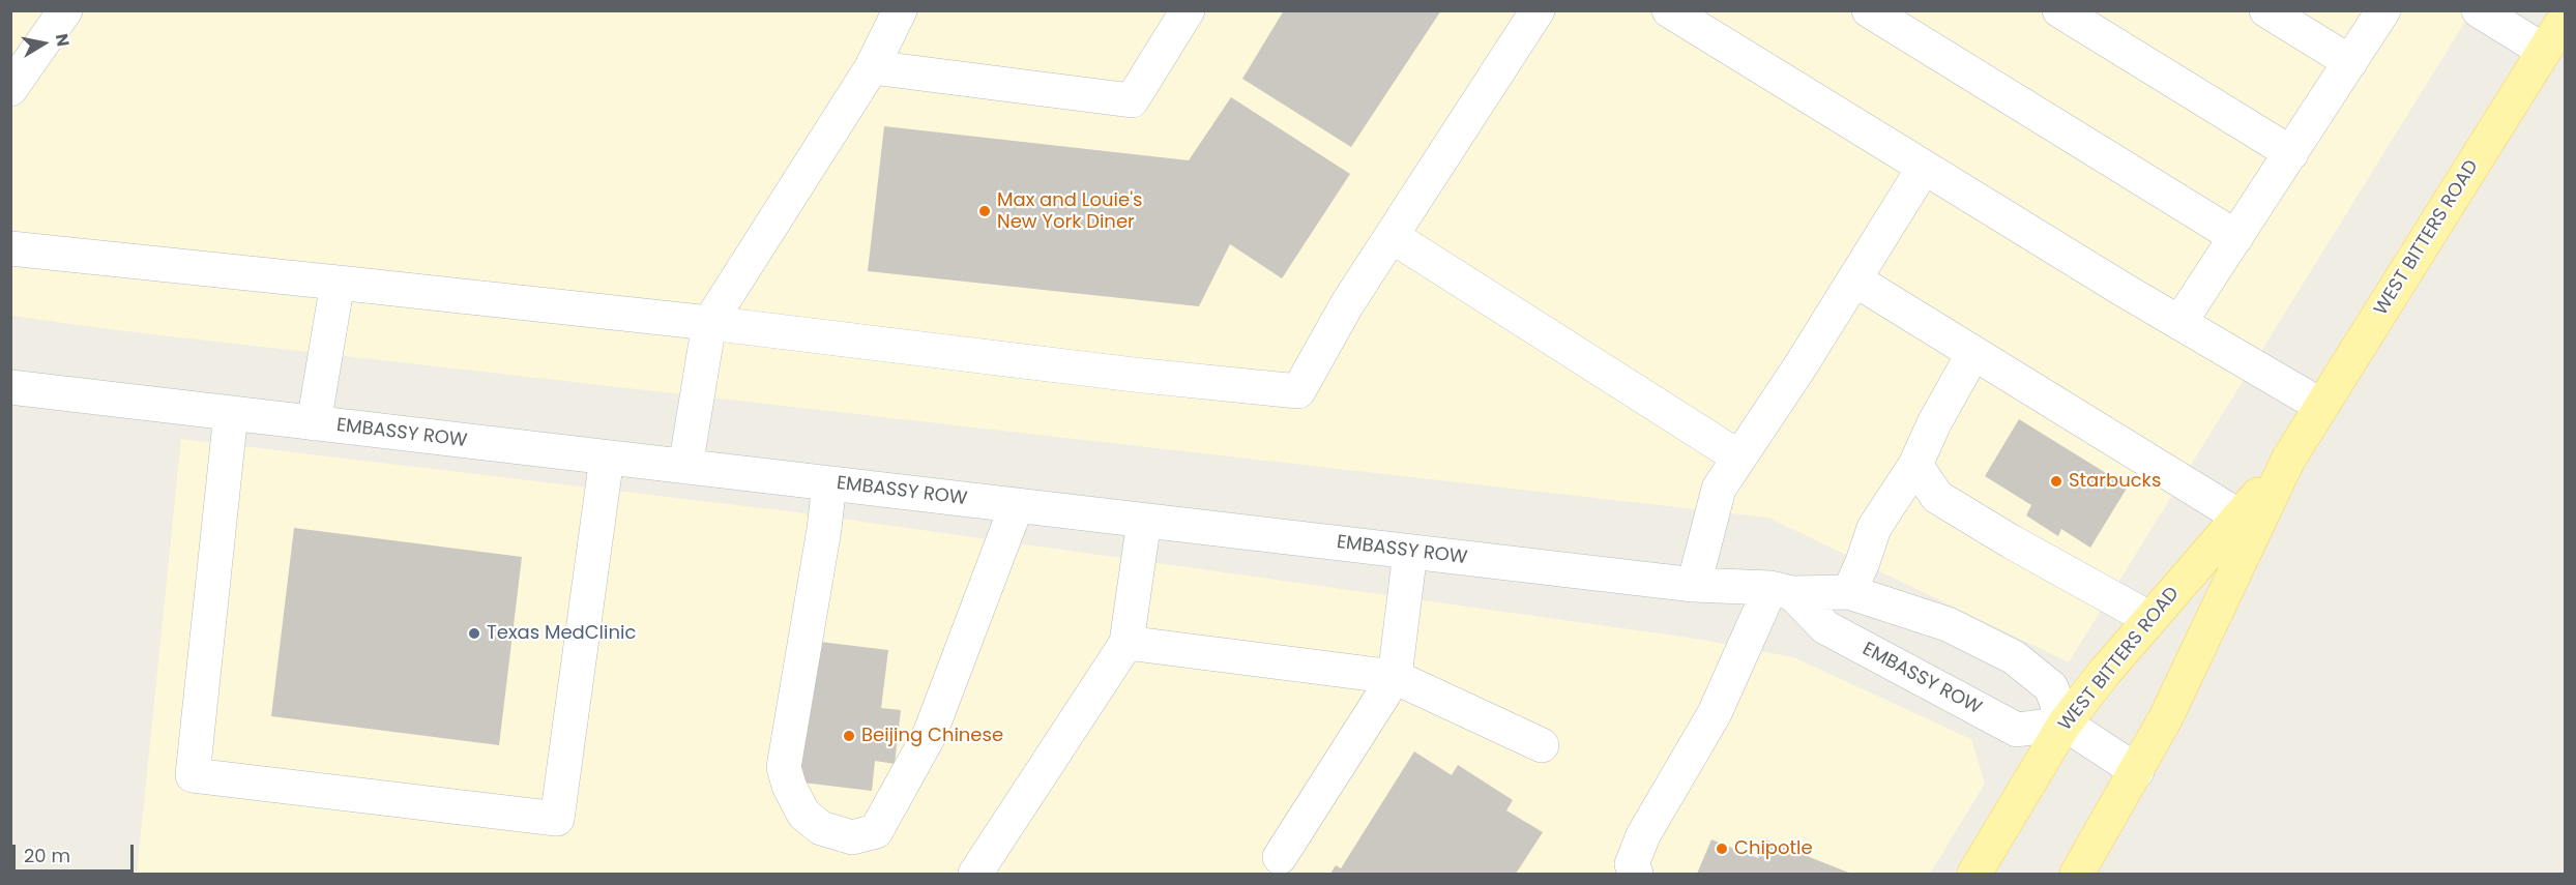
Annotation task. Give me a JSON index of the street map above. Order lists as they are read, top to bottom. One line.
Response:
{"streets":{"main road":["WEST BITTERS ROAD"],"street":["EMBASSY ROW"]},"crossings":[["WEST BITTERS ROAD","EMBASSY ROW"]],"places":["Max and Louie's New York Diner","Starbucks","Texas MedClinic","Beijing Chinese","Chipotle"],"scale_bar":"20 m","north":"right"}
